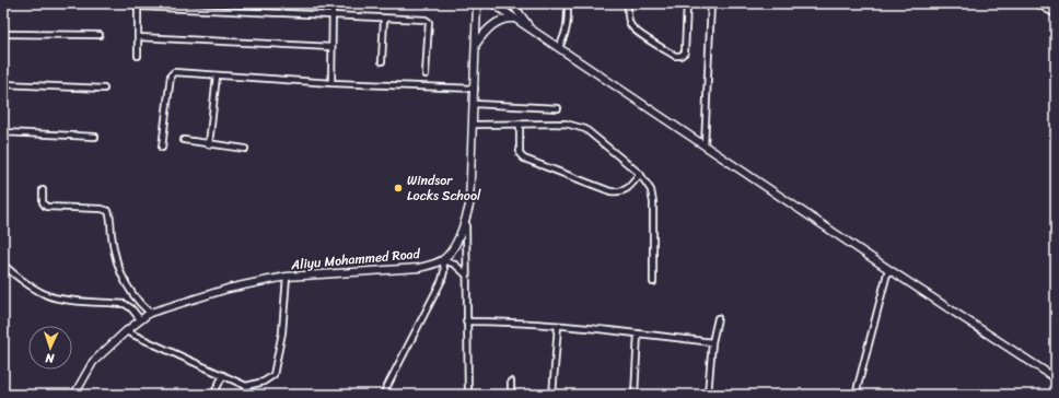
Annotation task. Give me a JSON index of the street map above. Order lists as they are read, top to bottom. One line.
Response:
{"streets":{"street":["Aliyu Mohammed Road"]},"places":["Windsor Locks School"],"north":"bottom"}
